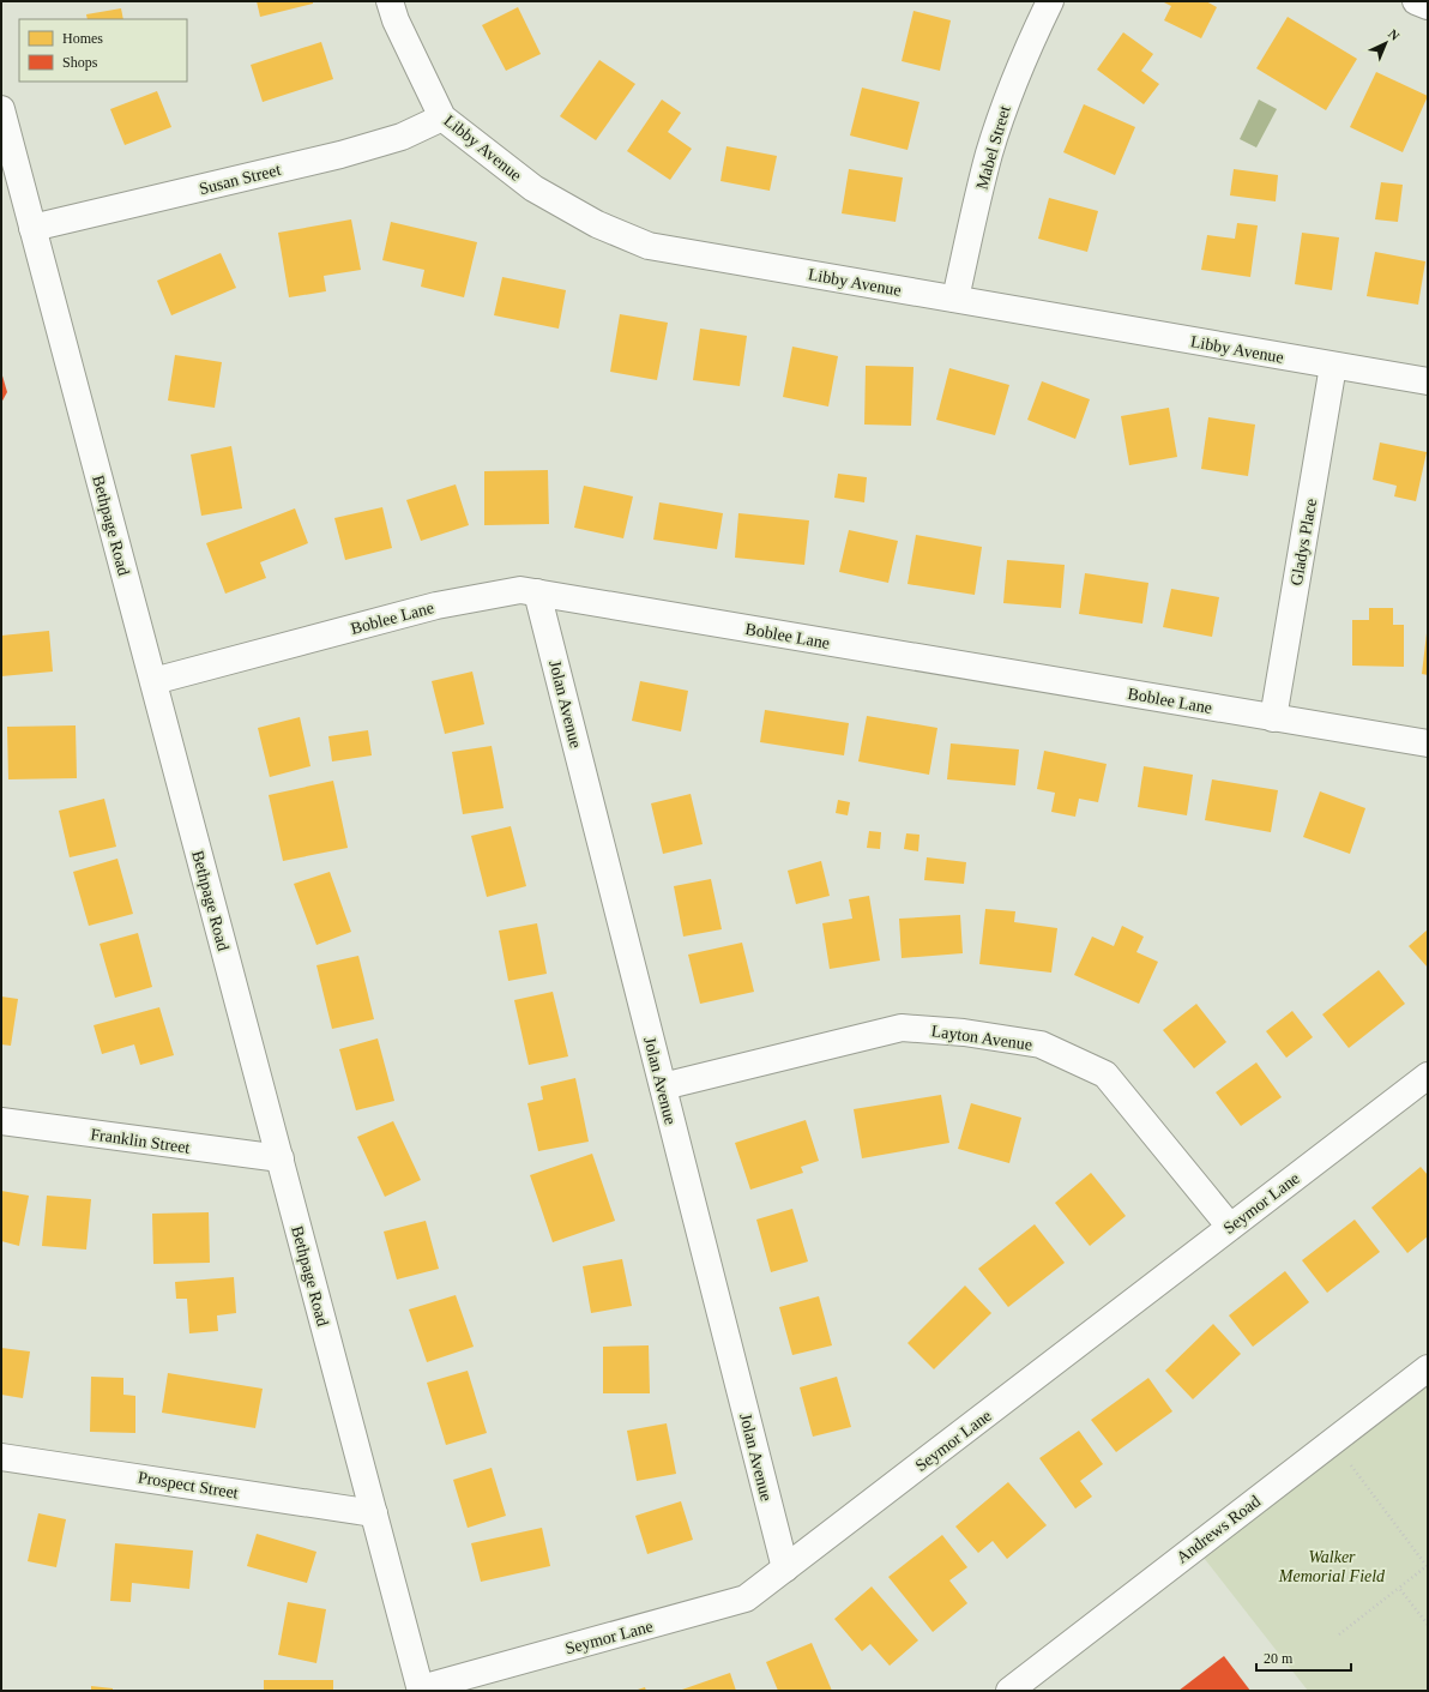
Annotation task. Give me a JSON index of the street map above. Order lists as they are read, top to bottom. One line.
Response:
{"streets":{"street":["Libby Avenue","Mabel Street","Susan Street","Bethpage Road","Gladys Place","Boblee Lane","Jolan Avenue","Layton Avenue","Franklin Street","Seymor Lane","Prospect Street","Andrews Road"]},"crossings":[["Libby Avenue","Mabel Street"],["Libby Avenue","Susan Street"],["Libby Avenue","Gladys Place"],["Susan Street","Bethpage Road"],["Bethpage Road","Boblee Lane"],["Bethpage Road","Franklin Street"],["Bethpage Road","Seymor Lane"],["Bethpage Road","Prospect Street"],["Gladys Place","Boblee Lane"],["Boblee Lane","Jolan Avenue"],["Jolan Avenue","Layton Avenue"],["Jolan Avenue","Seymor Lane"],["Layton Avenue","Seymor Lane"]],"parks":["Walker Memorial Field"],"legend":["Homes","Shops"],"scale_bar":"20 m","north":"top right"}
